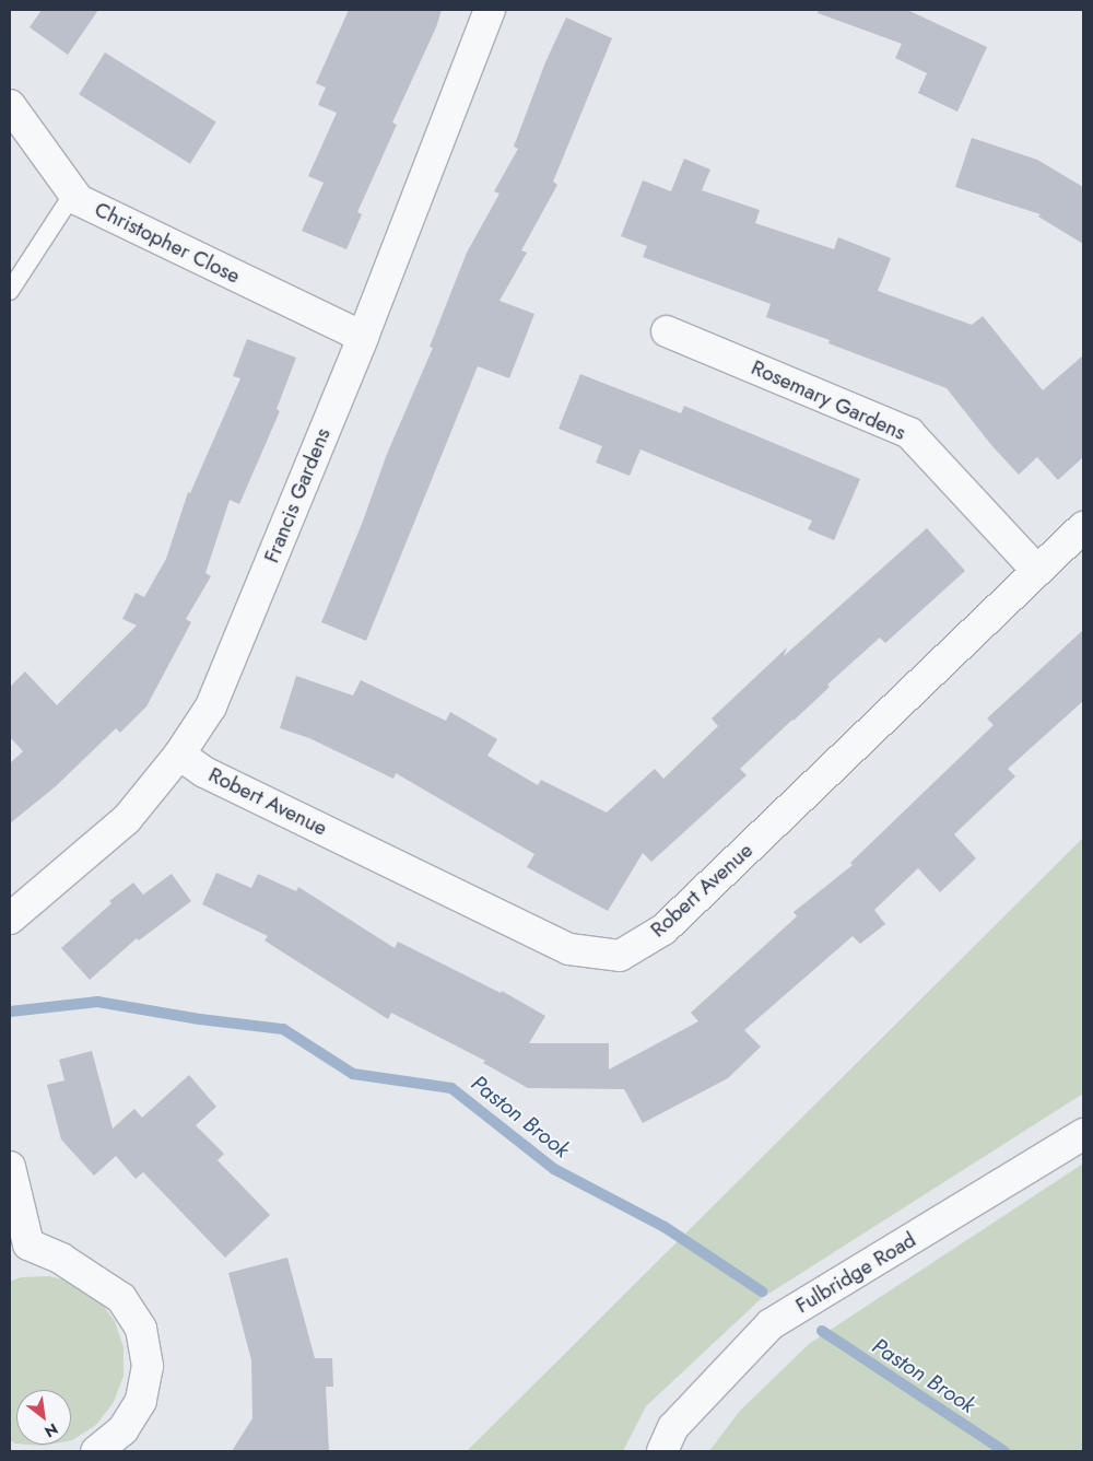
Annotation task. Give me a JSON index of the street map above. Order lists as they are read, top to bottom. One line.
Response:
{"streets":{"street":["Christopher Close","Rosemary Gardens","Francis Gardens","Robert Avenue","Fulbridge Road"]},"crossings":[["Christopher Close","Francis Gardens"],["Rosemary Gardens","Robert Avenue"],["Francis Gardens","Robert Avenue"]],"water":["Paston Brook"],"north":"bottom right"}
